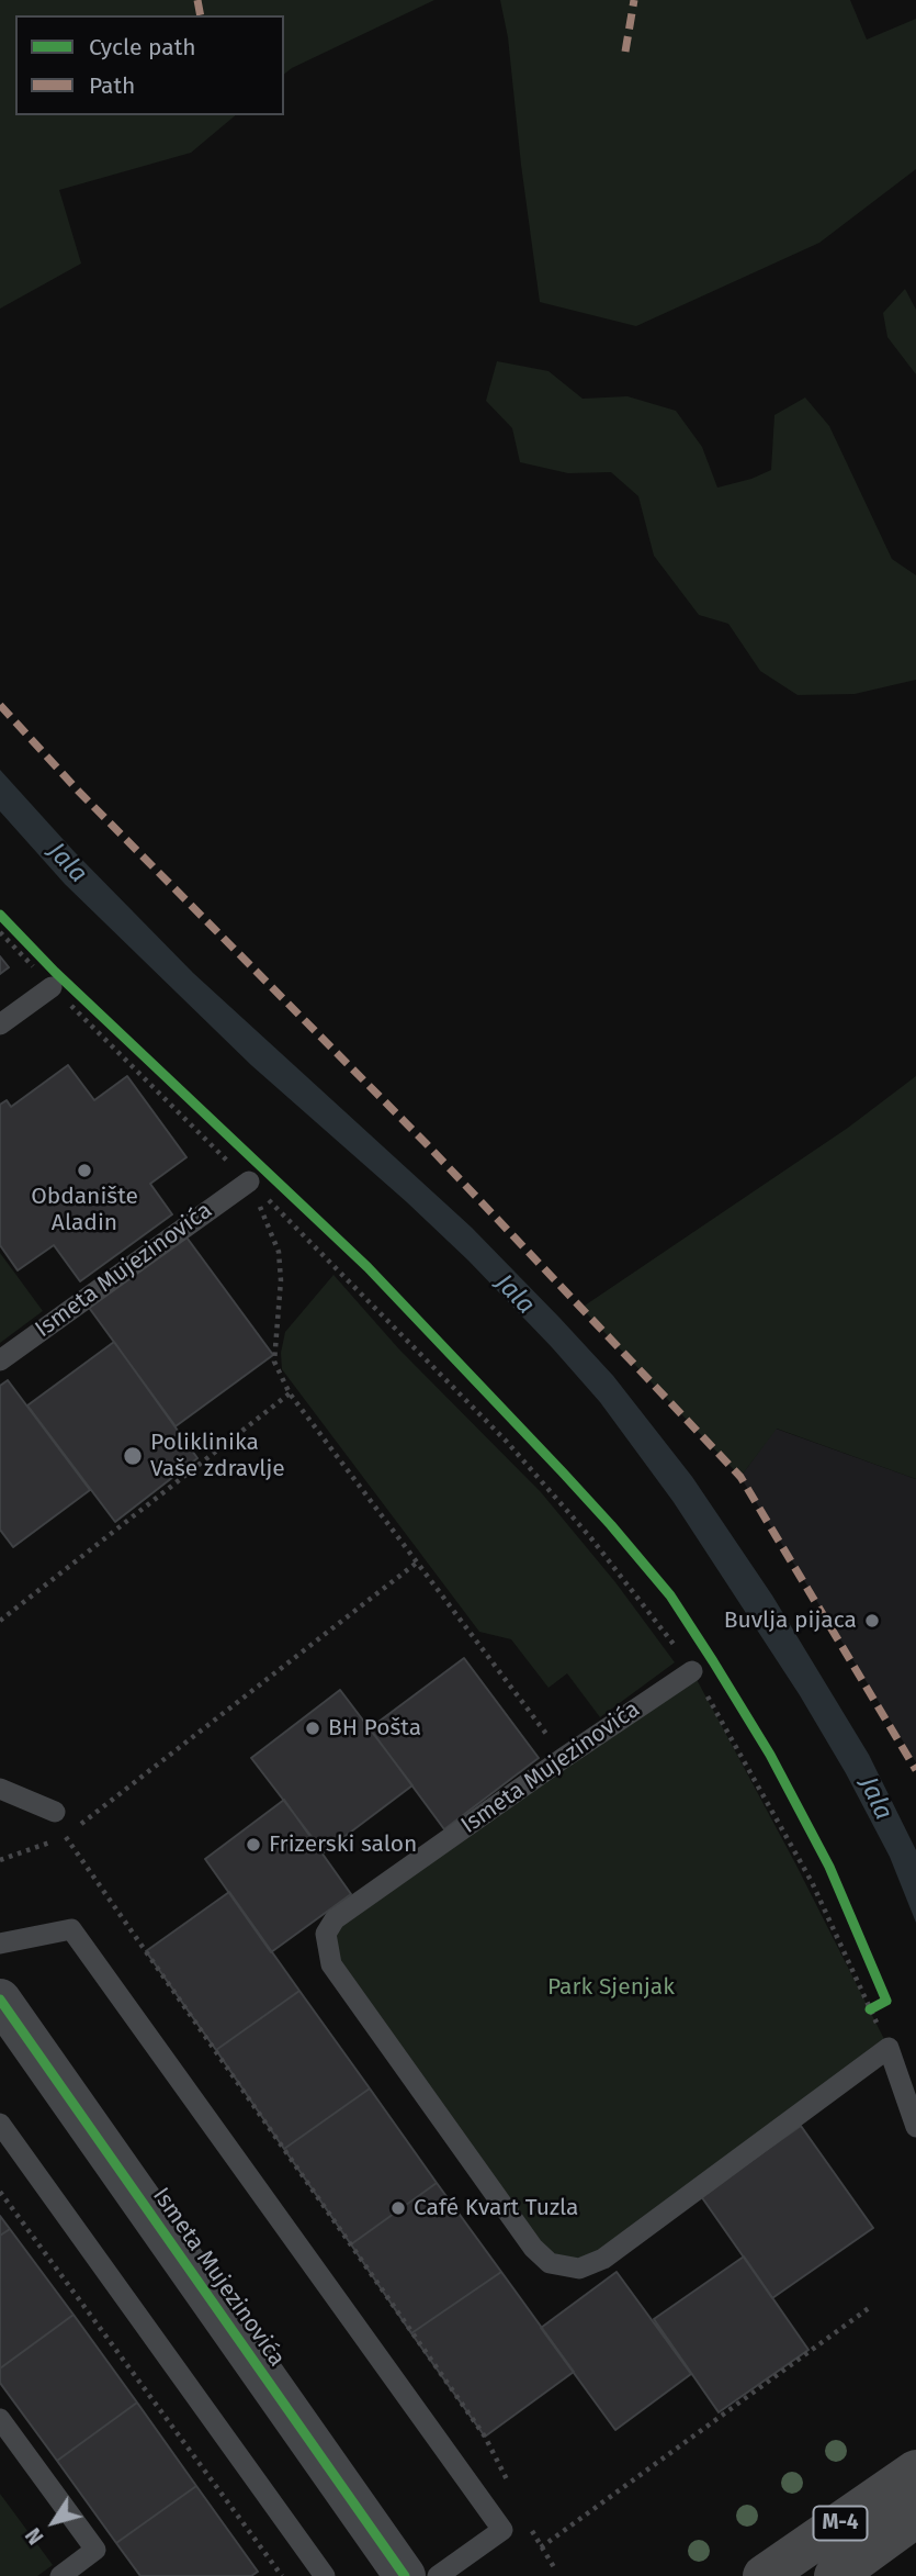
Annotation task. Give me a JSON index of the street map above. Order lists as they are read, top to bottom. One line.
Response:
{"streets":{"main road":["M-4"],"street":["Ismeta Mujezinovića"]},"water":["Jala"],"parks":["Park Sjenjak"],"places":["Obdanište Aladin","Poliklinika Vaše zdravlje","Buvlja pijaca","BH Pošta","Frizerski salon","Café Kvart Tuzla"],"legend":["Cycle path","Path"],"north":"bottom left"}
